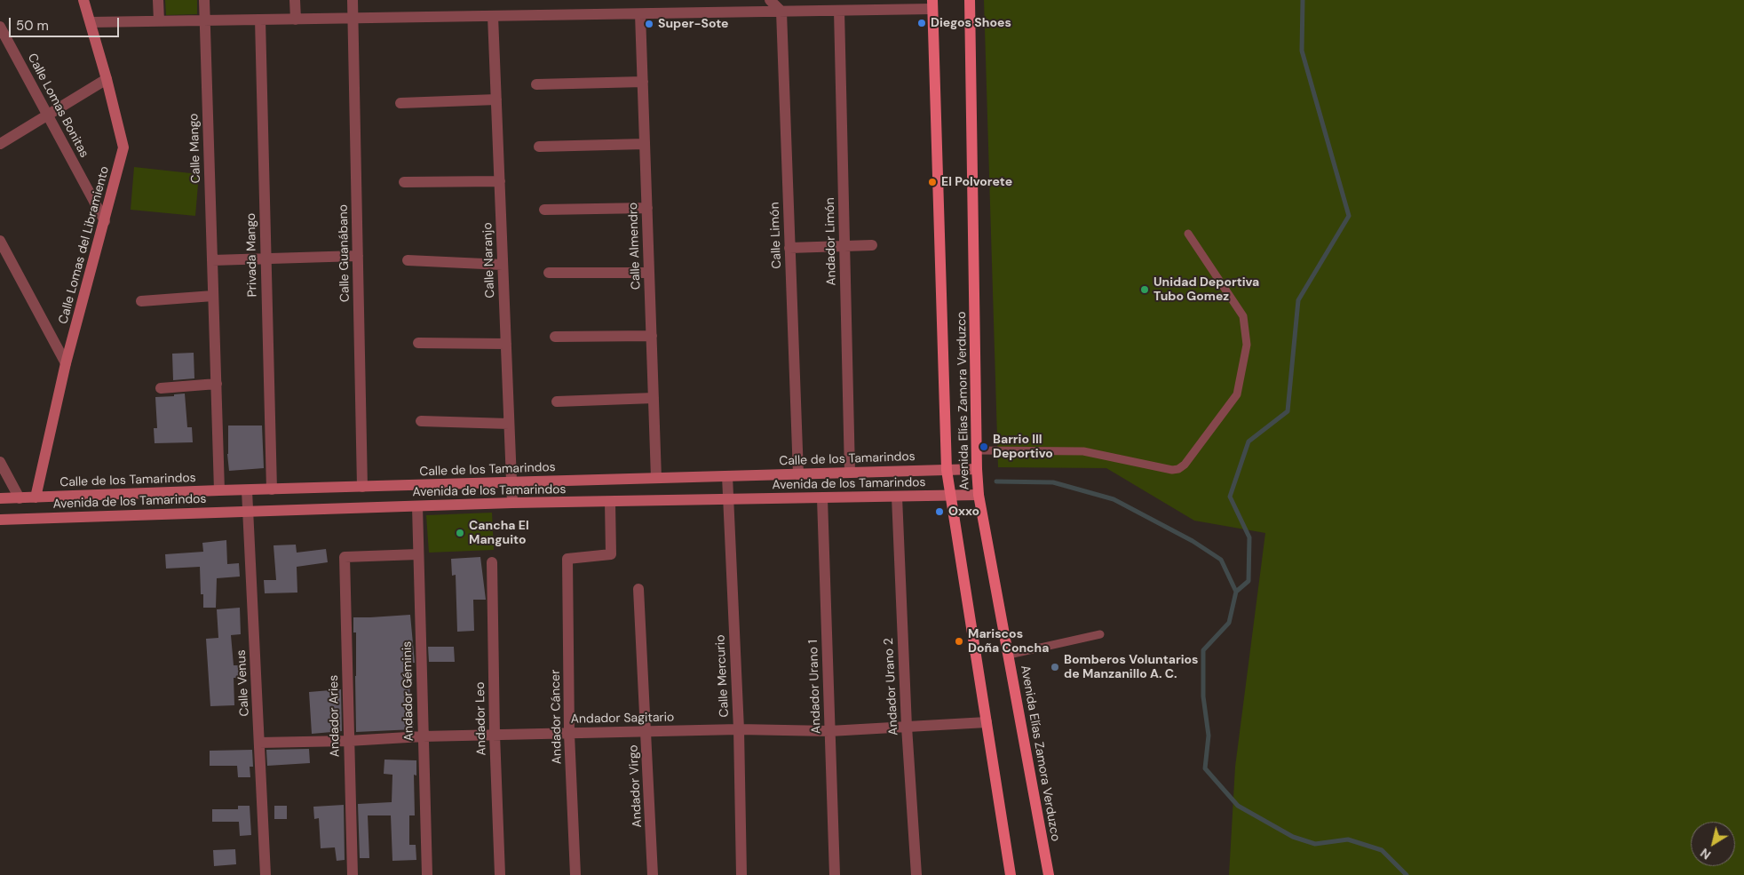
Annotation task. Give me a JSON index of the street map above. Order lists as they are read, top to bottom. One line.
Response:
{"streets":{"main road":["Avenida Elías Zamora Verduzco"],"street":["Calle Lomas Bonitas","Calle Mango","Calle Limón","Andador Limón","Calle Lomas del Libramiento","Calle Almendro","Calle Guanábano","Privada Mango","Calle Naranjo","Calle de los Tamarindos","Avenida de los Tamarindos","Calle Mercurio","Calle Venus","Andador Urano 1","Andador Urano 2","Andador Géminis","Andador Aries","Andador Cáncer","Andador Leo","Andador Sagitario","Andador Virgo"]},"crossings":[["Calle Lomas Bonitas","Calle Lomas del Libramiento"],["Calle Mango","Calle de los Tamarindos"],["Calle Limón","Calle de los Tamarindos"],["Andador Limón","Calle de los Tamarindos"],["Calle Lomas del Libramiento","Calle de los Tamarindos"],["Calle Almendro","Calle de los Tamarindos"],["Calle Guanábano","Calle de los Tamarindos"],["Privada Mango","Calle de los Tamarindos"],["Calle Naranjo","Calle de los Tamarindos"],["Calle Naranjo","Avenida de los Tamarindos"],["Avenida Elías Zamora Verduzco","Calle de los Tamarindos"],["Avenida Elías Zamora Verduzco","Avenida de los Tamarindos"],["Avenida Elías Zamora Verduzco","Andador Sagitario"],["Calle de los Tamarindos","Calle Mercurio"],["Calle de los Tamarindos","Calle Venus"],["Avenida de los Tamarindos","Calle Mercurio"],["Avenida de los Tamarindos","Calle Venus"],["Avenida de los Tamarindos","Andador Urano 1"],["Avenida de los Tamarindos","Andador Urano 2"],["Avenida de los Tamarindos","Andador Géminis"],["Avenida de los Tamarindos","Andador Cáncer"],["Calle Mercurio","Andador Sagitario"],["Calle Venus","Andador Sagitario"],["Andador Urano 1","Andador Sagitario"],["Andador Urano 2","Andador Sagitario"],["Andador Géminis","Andador Aries"],["Andador Géminis","Andador Sagitario"],["Andador Aries","Andador Sagitario"],["Andador Cáncer","Andador Sagitario"],["Andador Leo","Andador Sagitario"],["Andador Sagitario","Andador Virgo"]],"places":["Diegos Shoes","Super-Sote","El Polvorete","Unidad Deportiva Tubo Gomez","Barrio III Deportivo","Oxxo","Cancha El Manguito","Mariscos Doña Concha","Bomberos Voluntarios de Manzanillo A. C."],"scale_bar":"50 m","north":"bottom left"}
